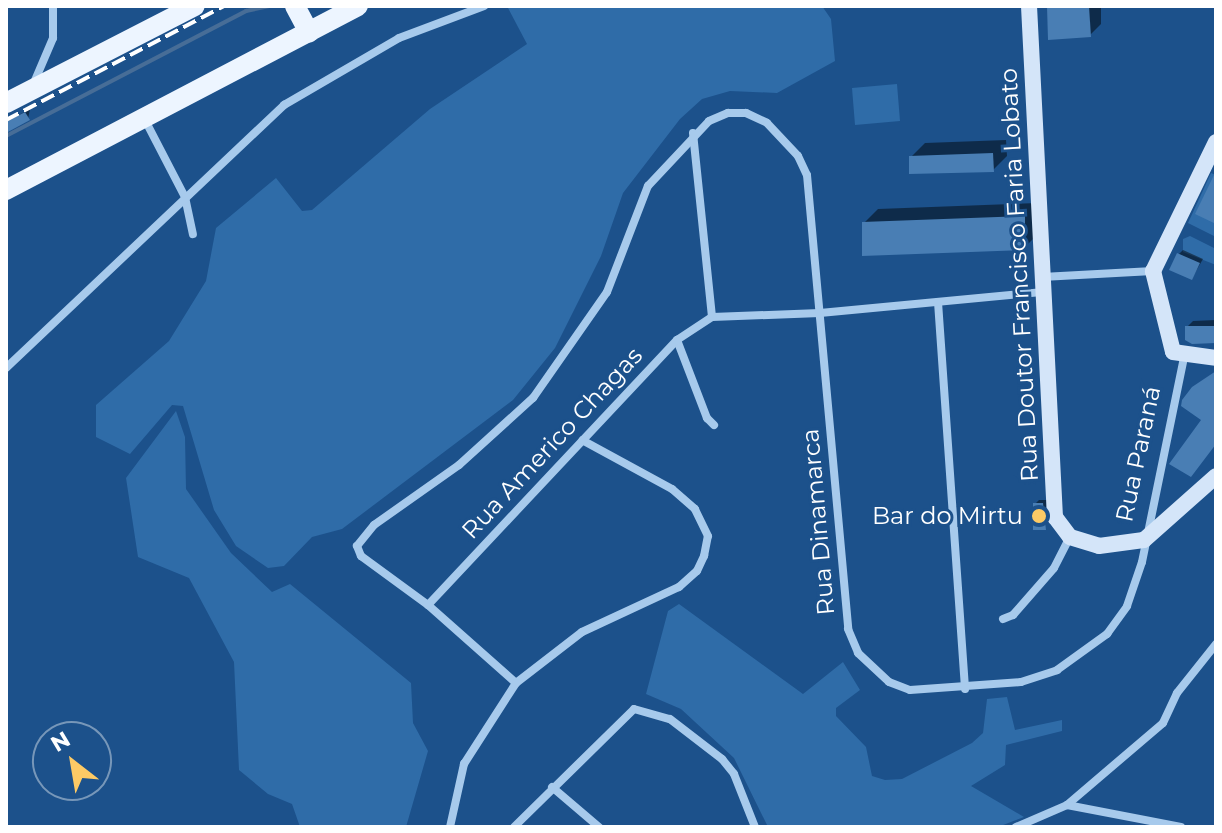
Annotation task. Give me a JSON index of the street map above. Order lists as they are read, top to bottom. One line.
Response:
{"streets":{"street":["Rua Doutor Francisco Faria Lobato","Rua Americo Chagas","Rua Paraná","Rua Dinamarca"]},"crossings":[["Rua Americo Chagas","Rua Dinamarca"],["Rua Paraná","Rua Dinamarca"]],"places":["Bar do Mirtu"],"north":"top left"}
